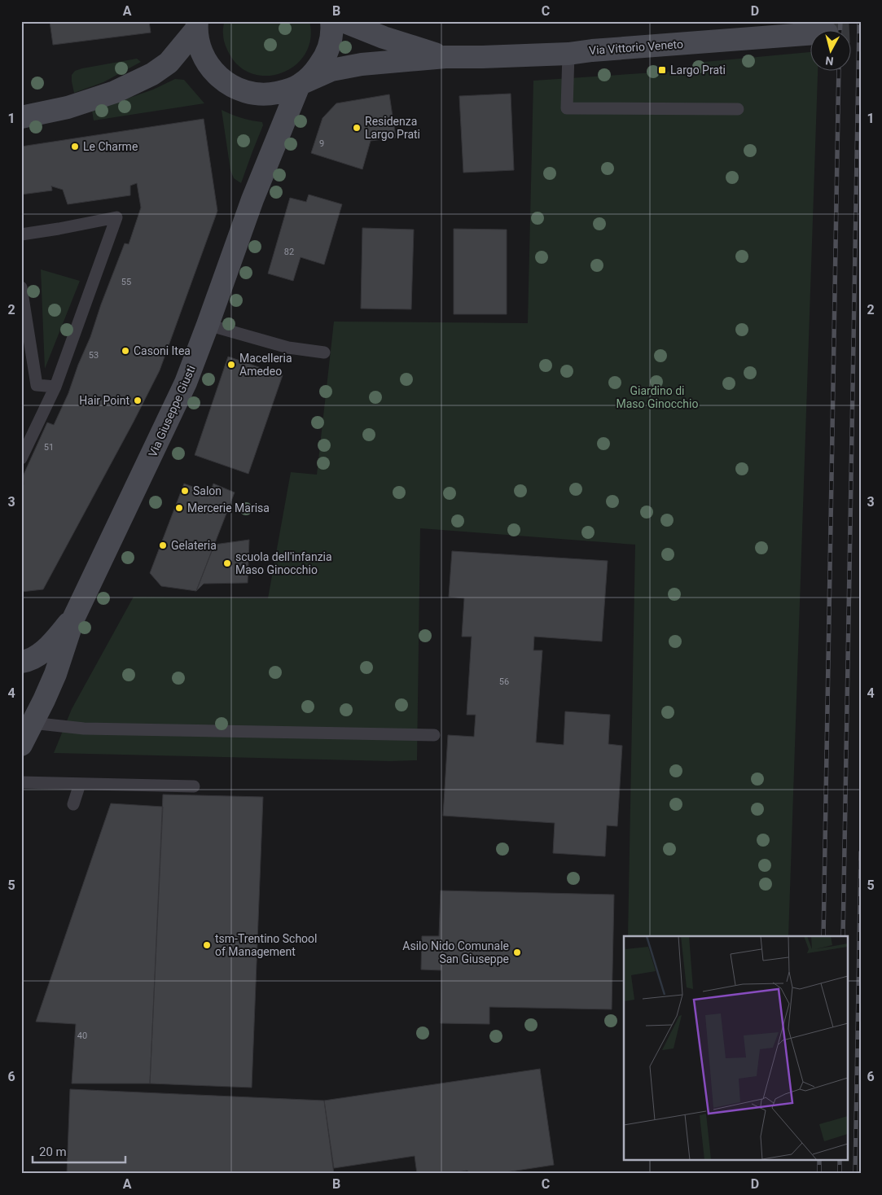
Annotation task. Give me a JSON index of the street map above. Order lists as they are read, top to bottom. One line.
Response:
{"streets":{"street":["Via Vittorio Veneto","Via Giuseppe Giusti"]},"crossings":[["Via Vittorio Veneto","Via Giuseppe Giusti"]],"parks":["Giardino di Maso Ginocchio"],"places":{"transit":["Largo Prati"],"other":["Residenza Largo Prati","Le Charme","Casoni Itea","Macelleria Amedeo","Hair Point","Salon","Mercerie Marisa","Gelateria","scuola dell'infanzia Maso Ginocchio","tsm-Trentino School of Management","Asilo Nido Comunale San Giuseppe"]},"house_numbers":["9","82","55","53","51","56","40"],"scale_bar":"20 m","north":"bottom","grid":{"columns":["A","B","C","D"],"rows":["1","2","3","4","5","6"]}}
